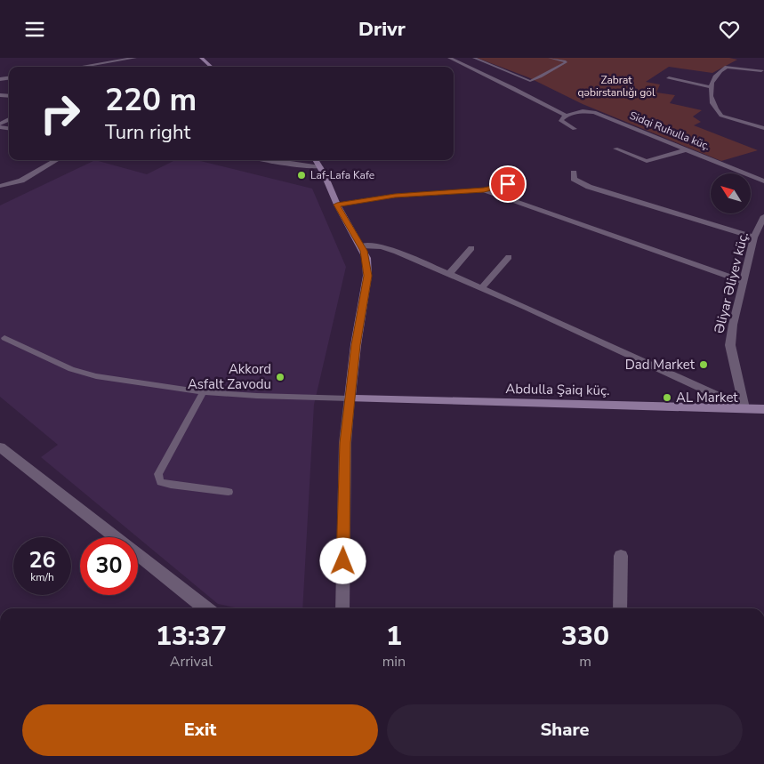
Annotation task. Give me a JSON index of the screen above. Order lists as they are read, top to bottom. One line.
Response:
{"streets":{"street":["Sidqi Ruhulla küç.","Əliyar Əliyev küç.","Abdulla Şaiq küç."]},"crossings":[["Əliyar Əliyev küç.","Abdulla Şaiq küç."]],"parks":["Zabrat qəbirstanlığı göl"],"places":["Laf-Lafa Kafe","Dad Market","Akkord Asfalt Zavodu","AL Market"],"north":"top left","page":{"header":"Drivr","turn":["220 m","Turn right"],"speed":"26 km/h","limit":"30","eta":["13:37","Arrival","1","min","330","m"],"buttons":["Exit","Share"]}}
